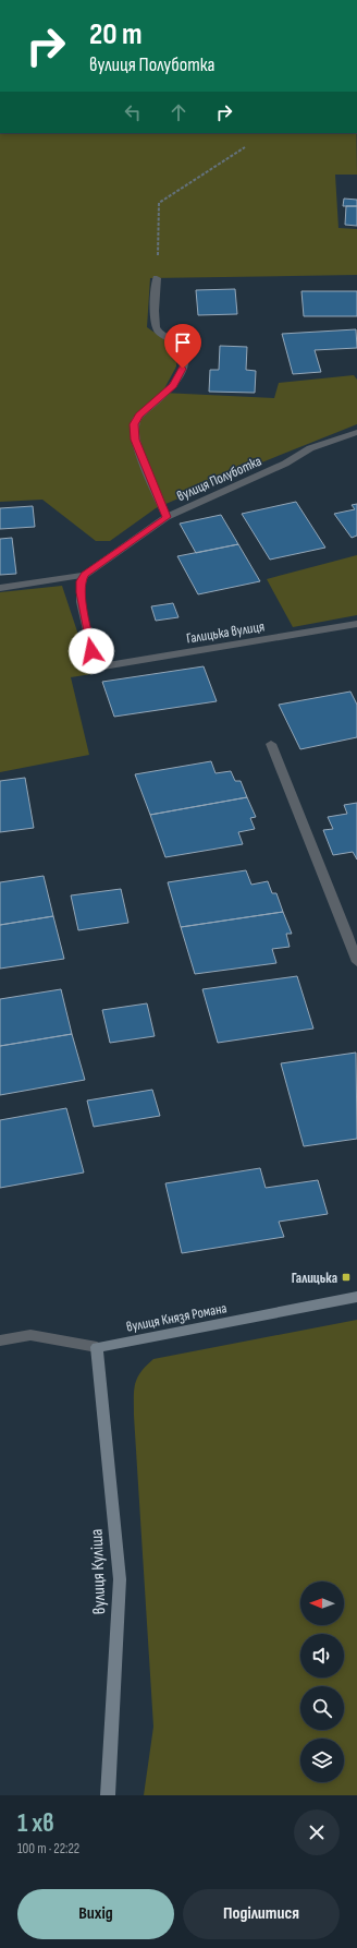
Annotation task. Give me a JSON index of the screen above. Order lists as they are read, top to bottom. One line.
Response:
{"streets":{"main road":["вулиця Князя Романа","вулиця Куліша"],"street":["вулиця Полуботка","Галицька вулиця"]},"crossings":[["вулиця Полуботка","Галицька вулиця"],["вулиця Князя Романа","вулиця Куліша"]],"places":{"transit":["Галицька"]},"north":"left","page":{"turn":["20 m","вулиця Полуботка"],"heading":["1 хв","100 m · 22:22"],"buttons":["Вихід","Поділитися"]}}
